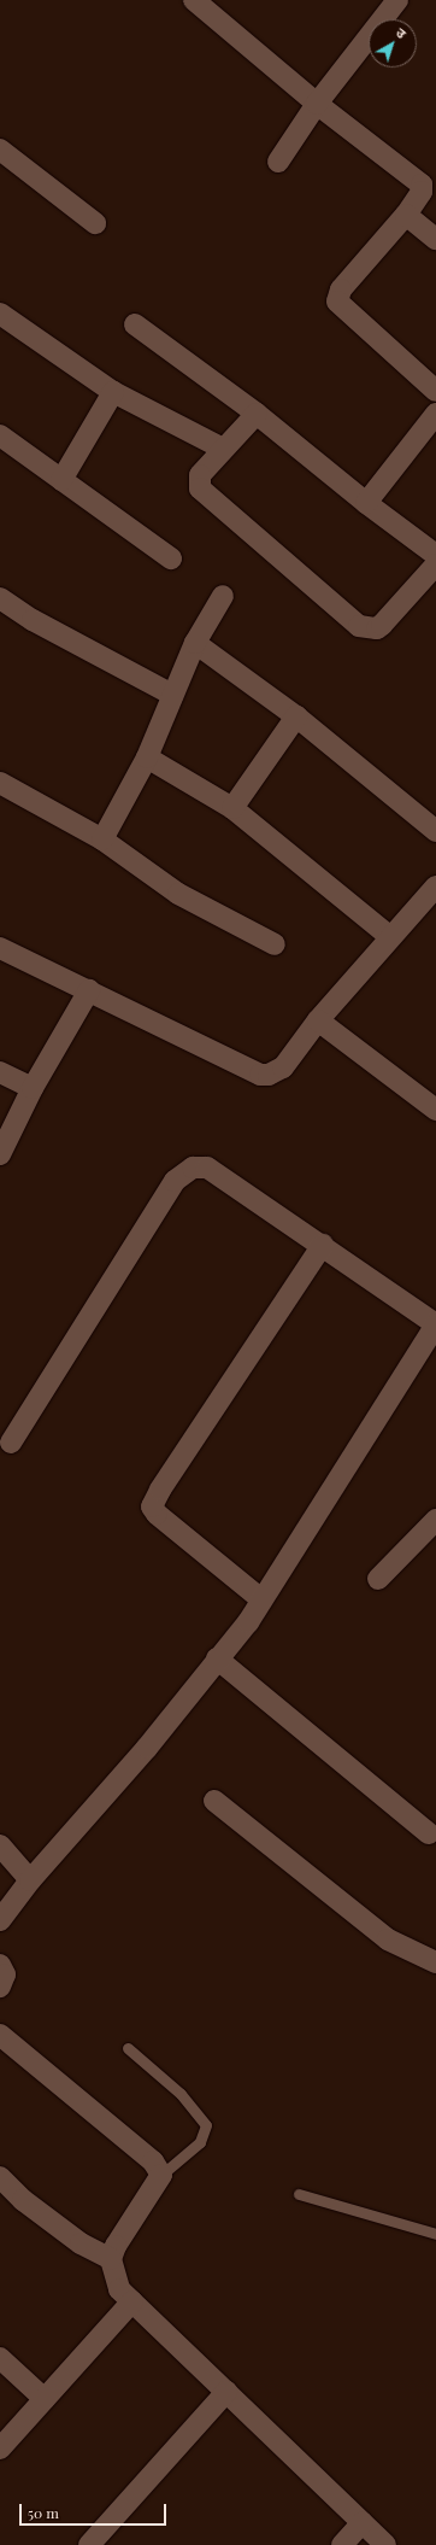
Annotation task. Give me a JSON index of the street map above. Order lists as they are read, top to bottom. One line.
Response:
{"scale_bar":"50 m","north":"top right"}
